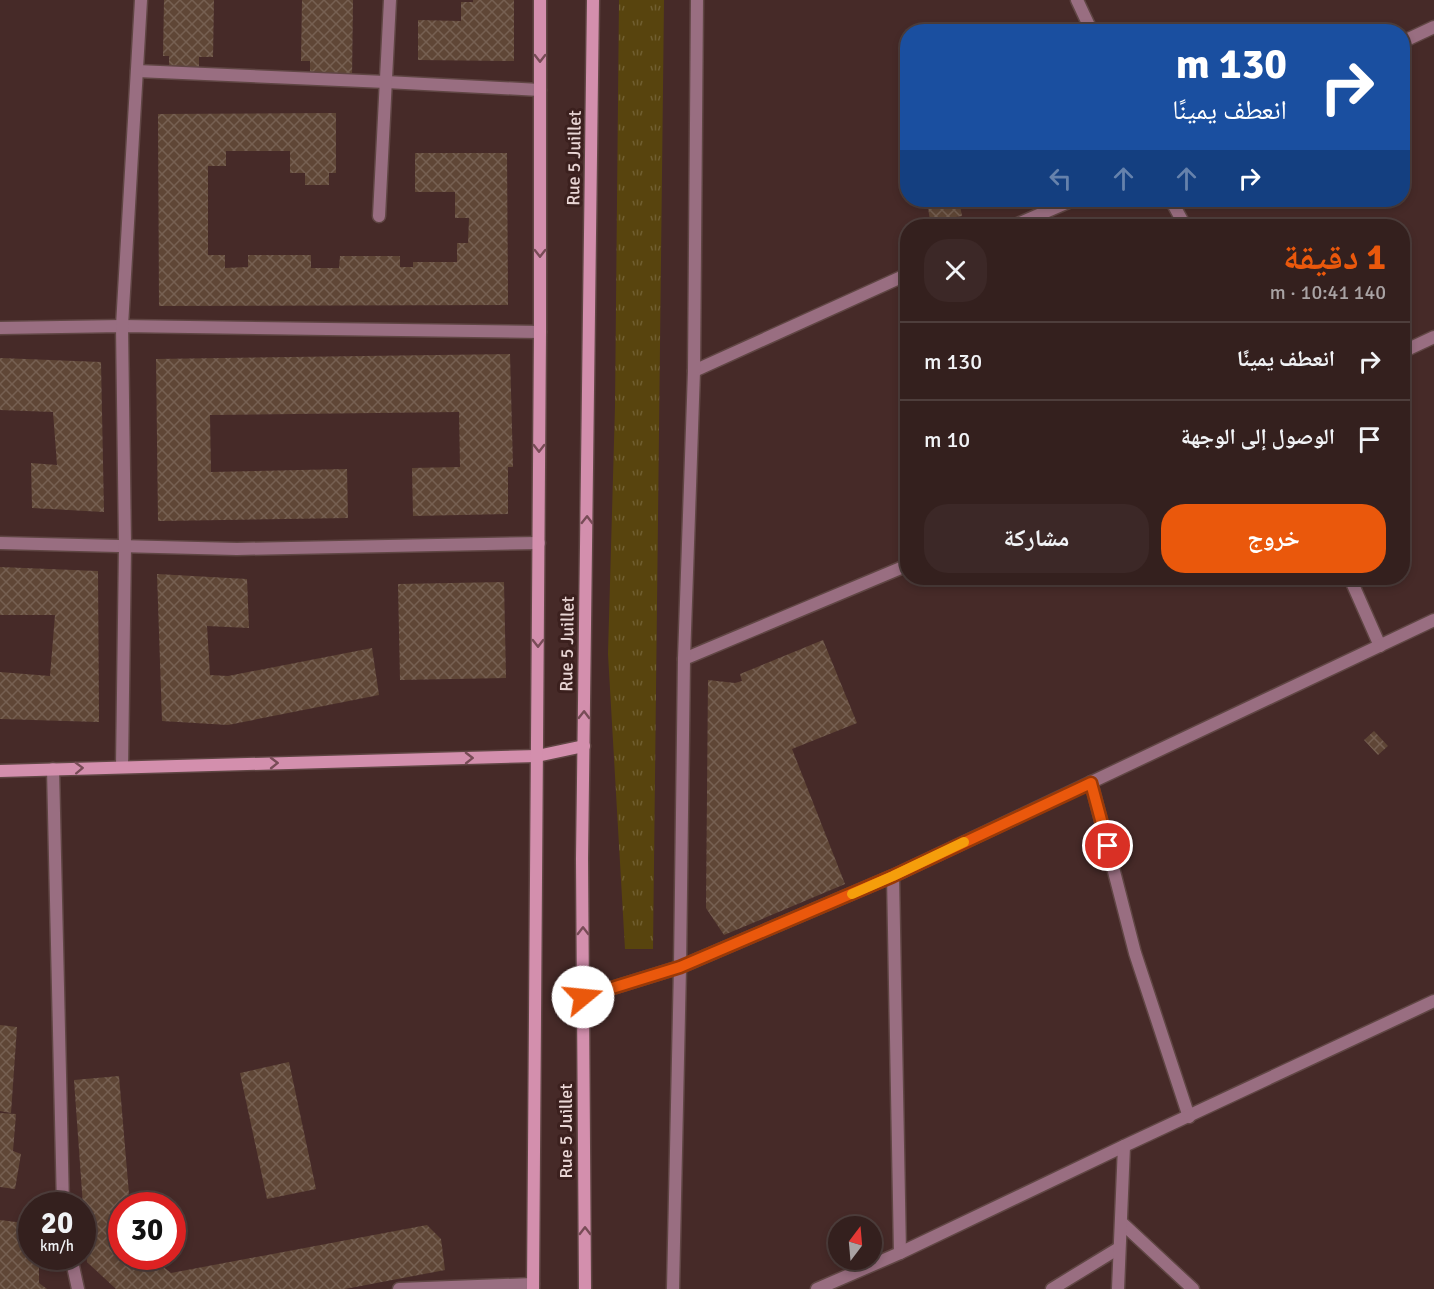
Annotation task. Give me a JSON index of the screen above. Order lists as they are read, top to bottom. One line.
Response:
{"streets":{"main road":["Rue 5 Juillet"]},"north":"top","page":{"turn":["130 m","انعطف يمينًا"],"heading":["1 دقيقة","140 m · 10:41"],"list":[{"name":"انعطف يمينًا","value":"130 m"},{"name":"الوصول إلى الوجهة","value":"10 m"}],"buttons":["خروج","مشاركة"],"speed":"20 km/h","limit":"30"}}
